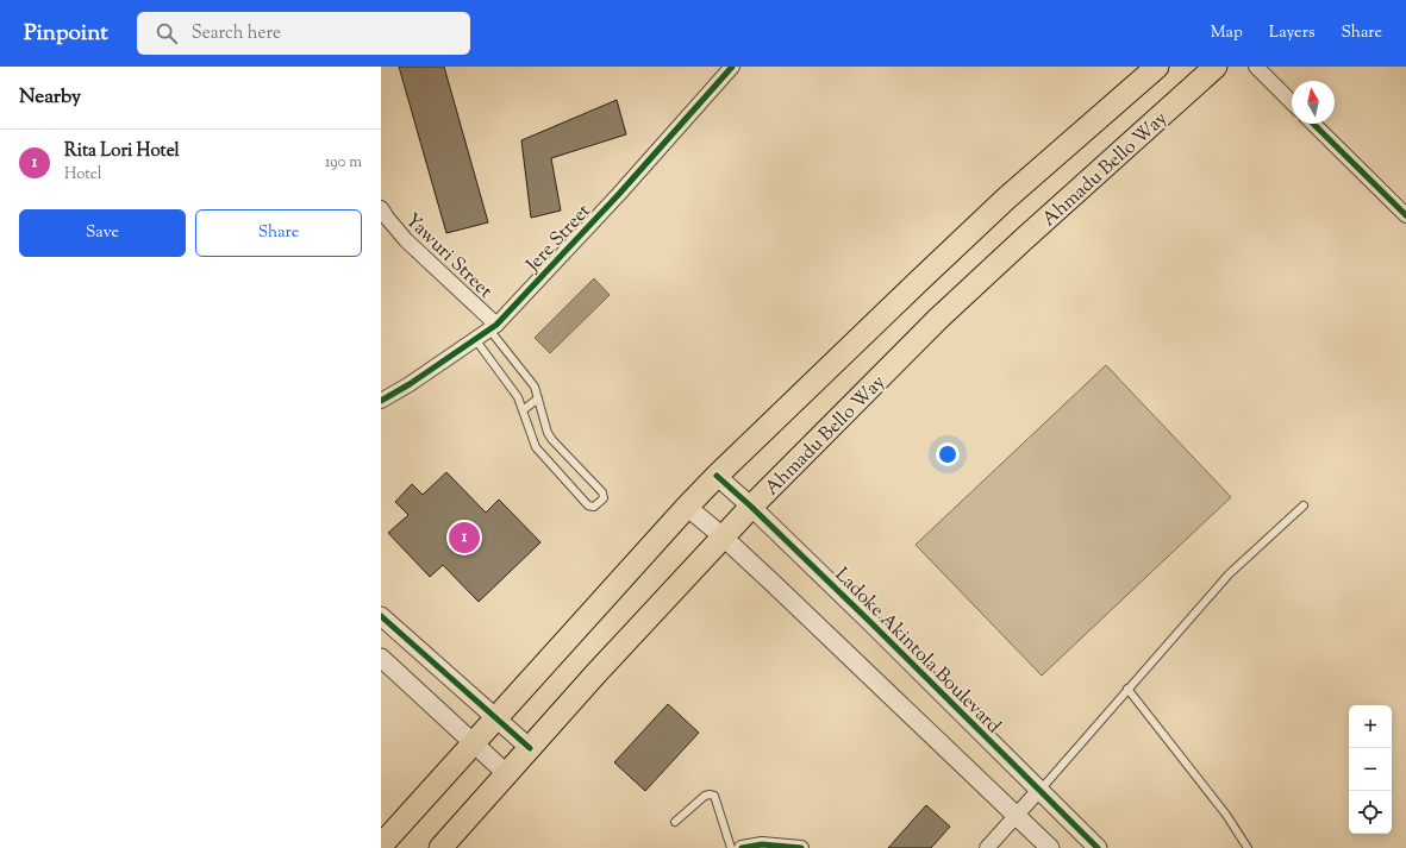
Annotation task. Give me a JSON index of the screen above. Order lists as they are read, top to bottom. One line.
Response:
{"streets":{"main road":["Ahmadu Bello Way"],"street":["Jere Street","Yawuri Street","Ladoke Akintola Boulevard"]},"crossings":[["Ahmadu Bello Way","Ladoke Akintola Boulevard"],["Jere Street","Yawuri Street"]],"north":"top","page":{"header":"Pinpoint","search":"Search here","nav":["Map","Layers","Share"],"heading":"Nearby","list":[{"mark":"1","name":"Rita Lori Hotel","note":"Hotel","value":"190 m"}],"buttons":["Save","Share"],"pins":"1","map_buttons":["+","−"]}}
